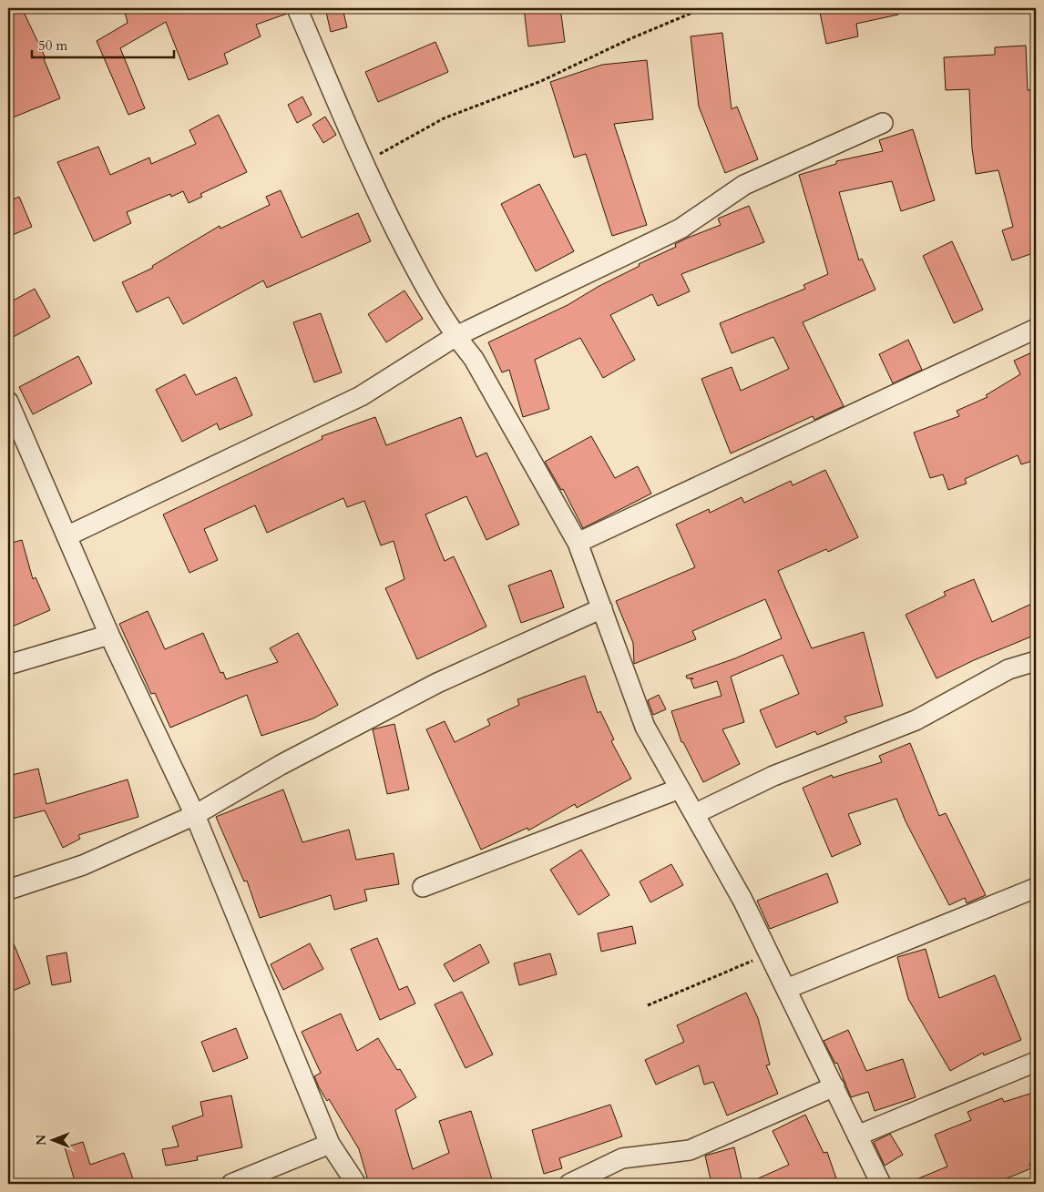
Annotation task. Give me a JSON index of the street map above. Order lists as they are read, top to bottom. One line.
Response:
{"scale_bar":"50 m","north":"left"}
